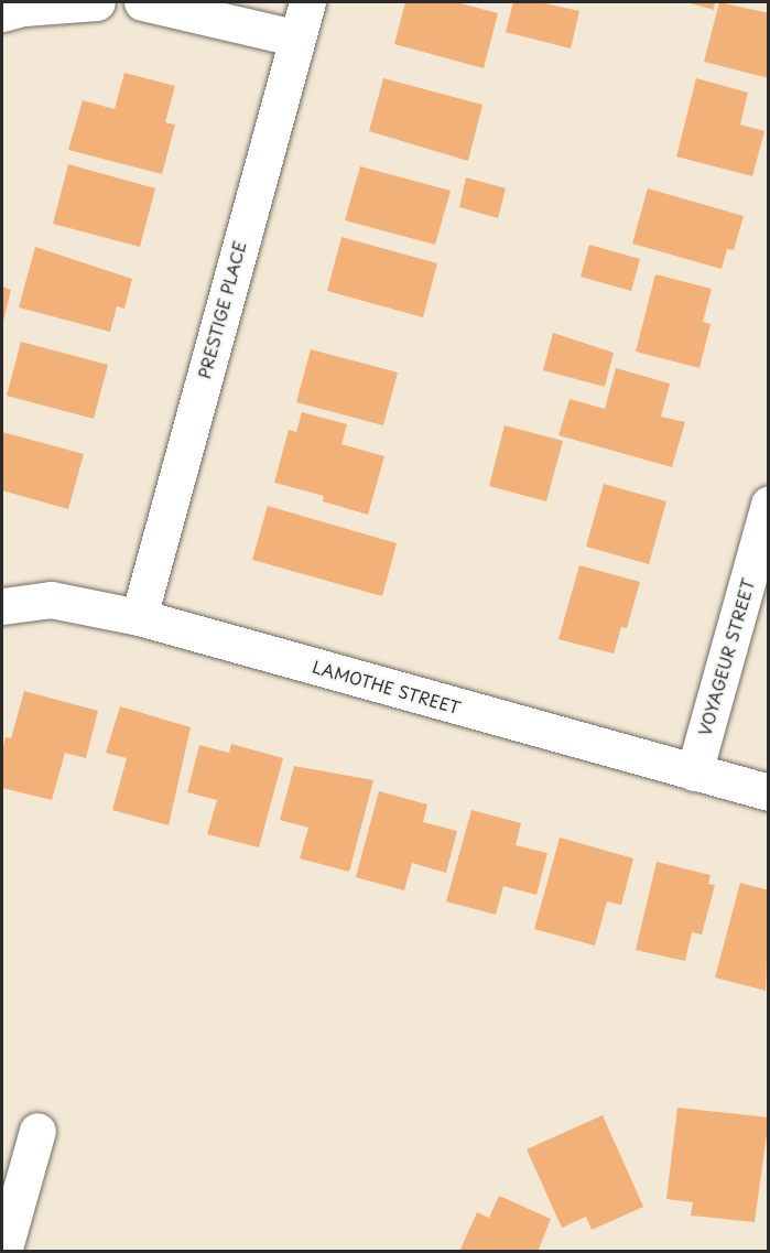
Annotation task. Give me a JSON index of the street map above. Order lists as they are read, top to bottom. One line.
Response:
{"streets":{"street":["PRESTIGE PLACE","VOYAGEUR STREET","LAMOTHE STREET"]},"crossings":[["PRESTIGE PLACE","LAMOTHE STREET"],["VOYAGEUR STREET","LAMOTHE STREET"]]}
